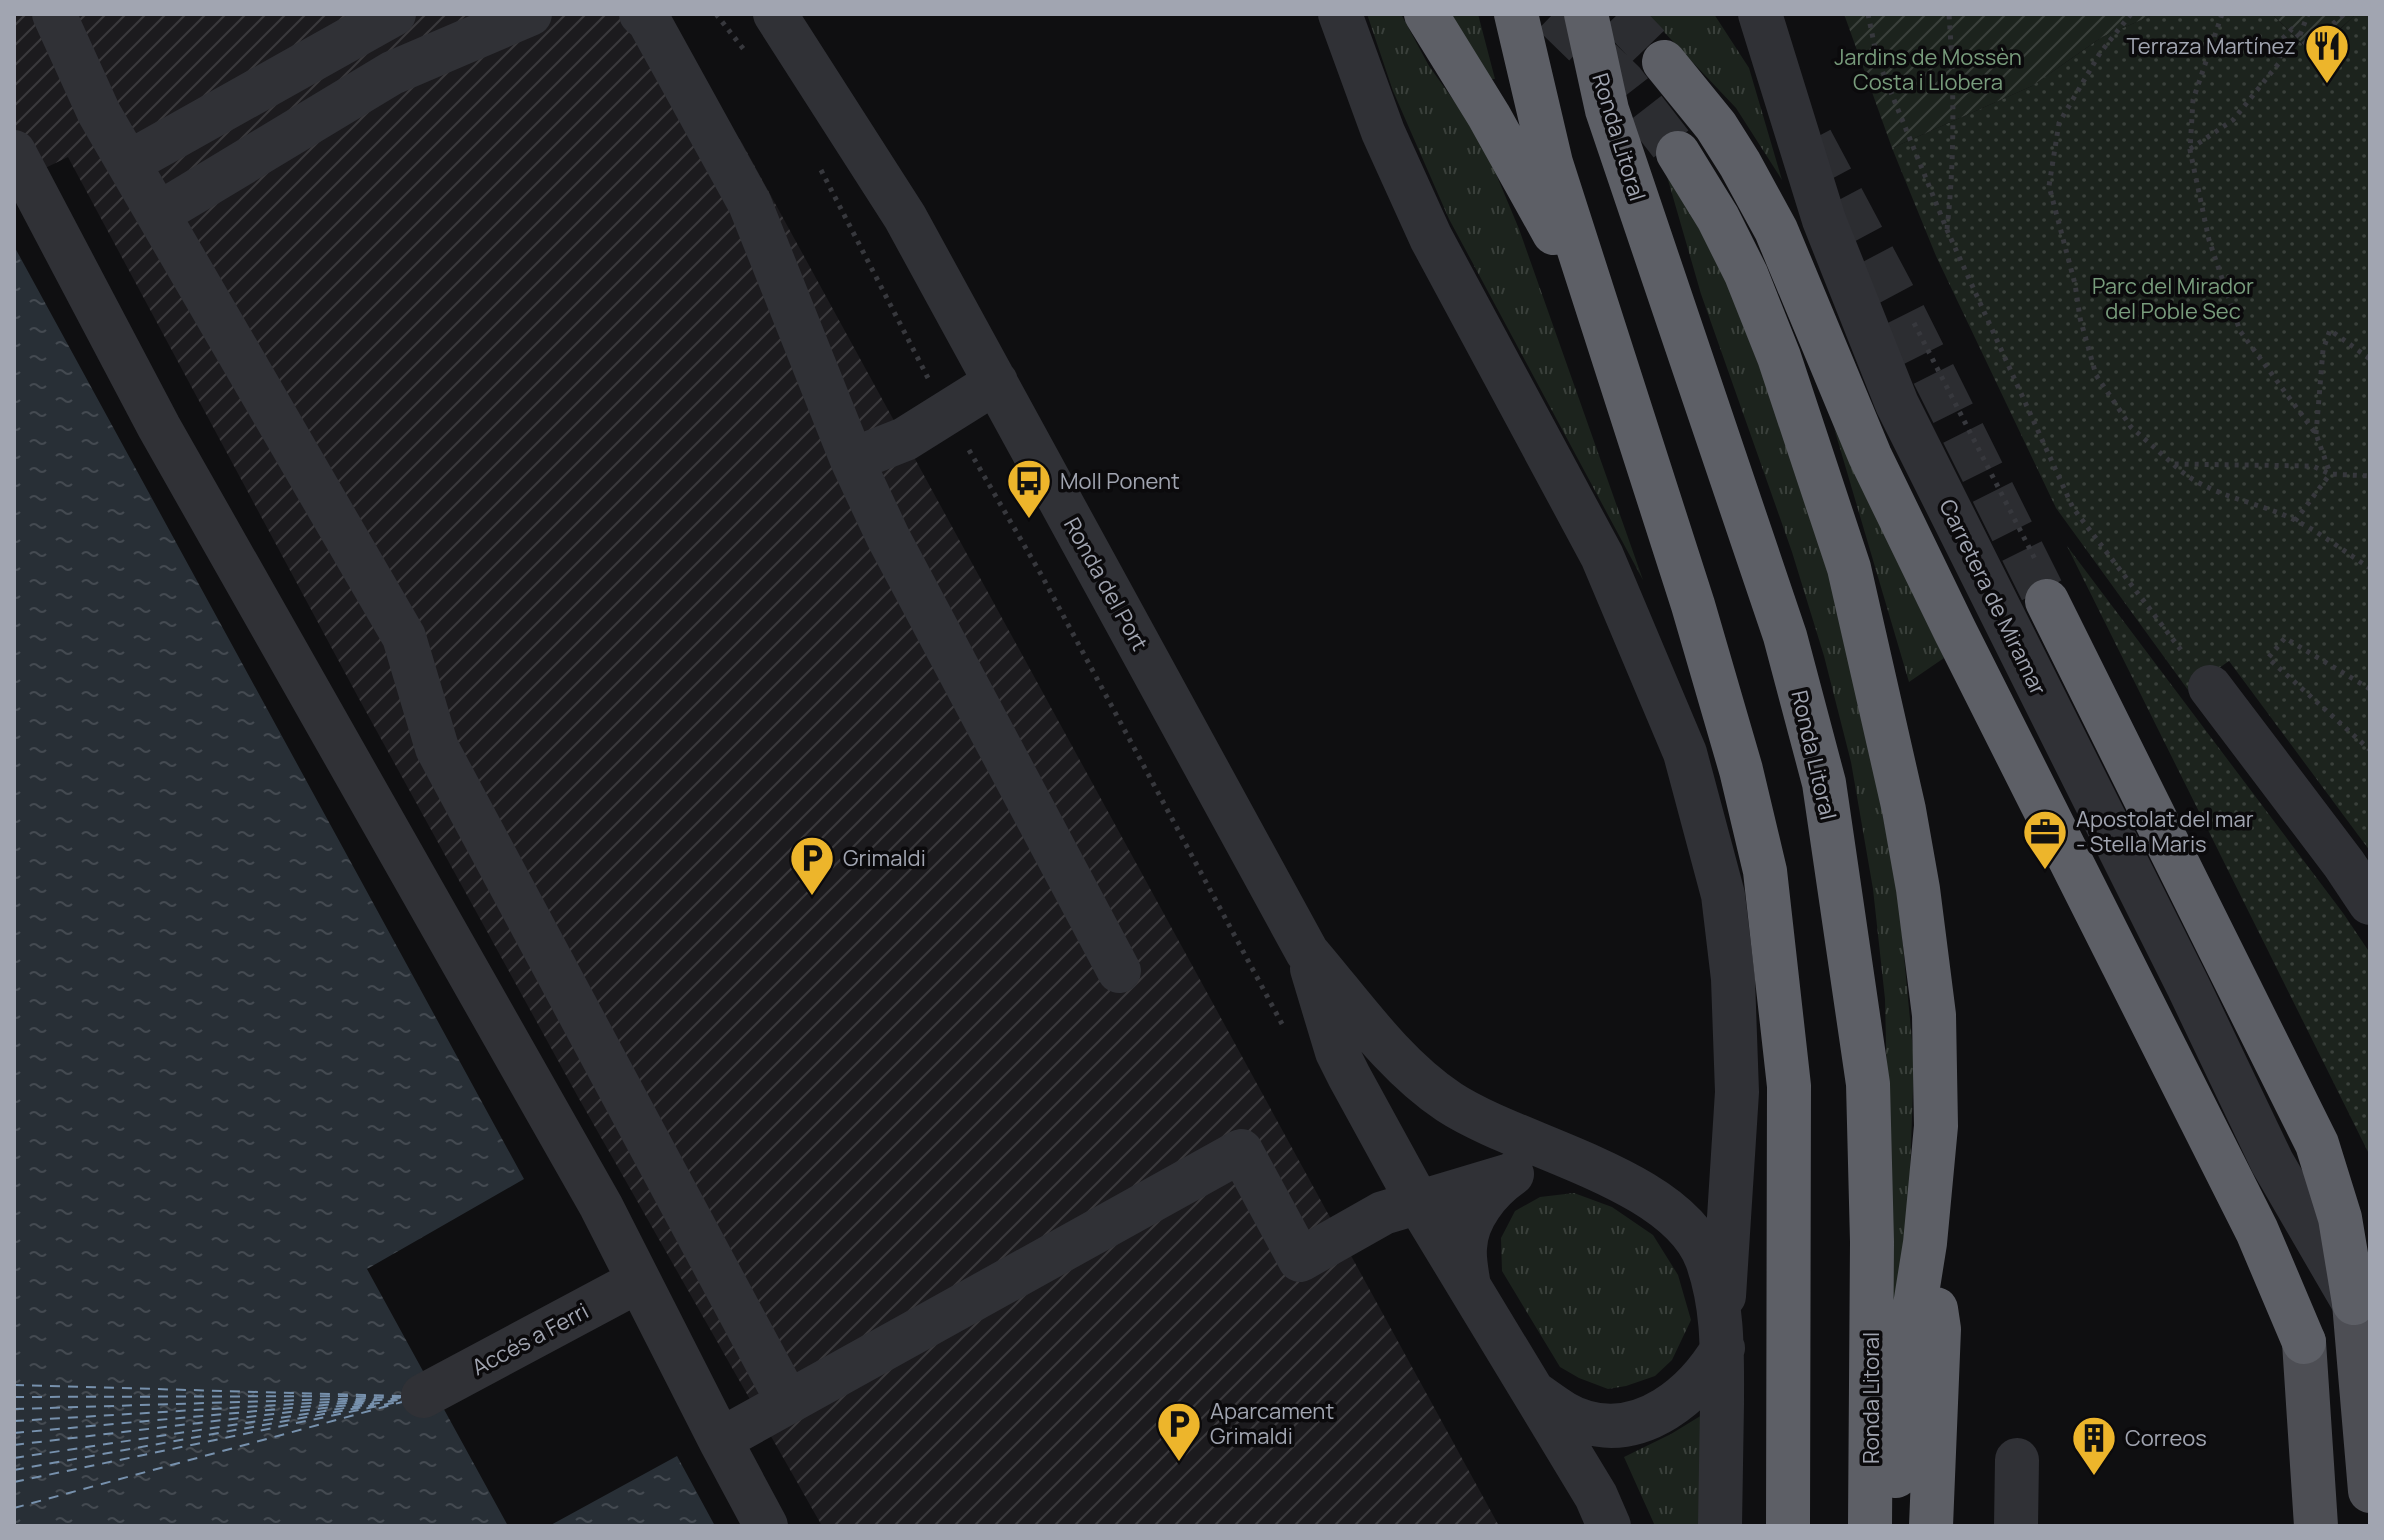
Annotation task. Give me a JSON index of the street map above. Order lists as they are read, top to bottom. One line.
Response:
{"streets":{"highway":["Ronda Litoral"],"street":["Ronda del Port","Carretera de Miramar","Accés a Ferri"]},"parks":["Jardins de Mossèn Costa i Llobera","Parc del Mirador del Poble Sec"],"places":{"restaurant":["Terraza Martínez"],"bus stop":["Moll Ponent"],"office":["Apostolat del mar - Stella Maris"],"parking":["Grimaldi","Aparcament Grimaldi"],"building":["Correos"]}}
